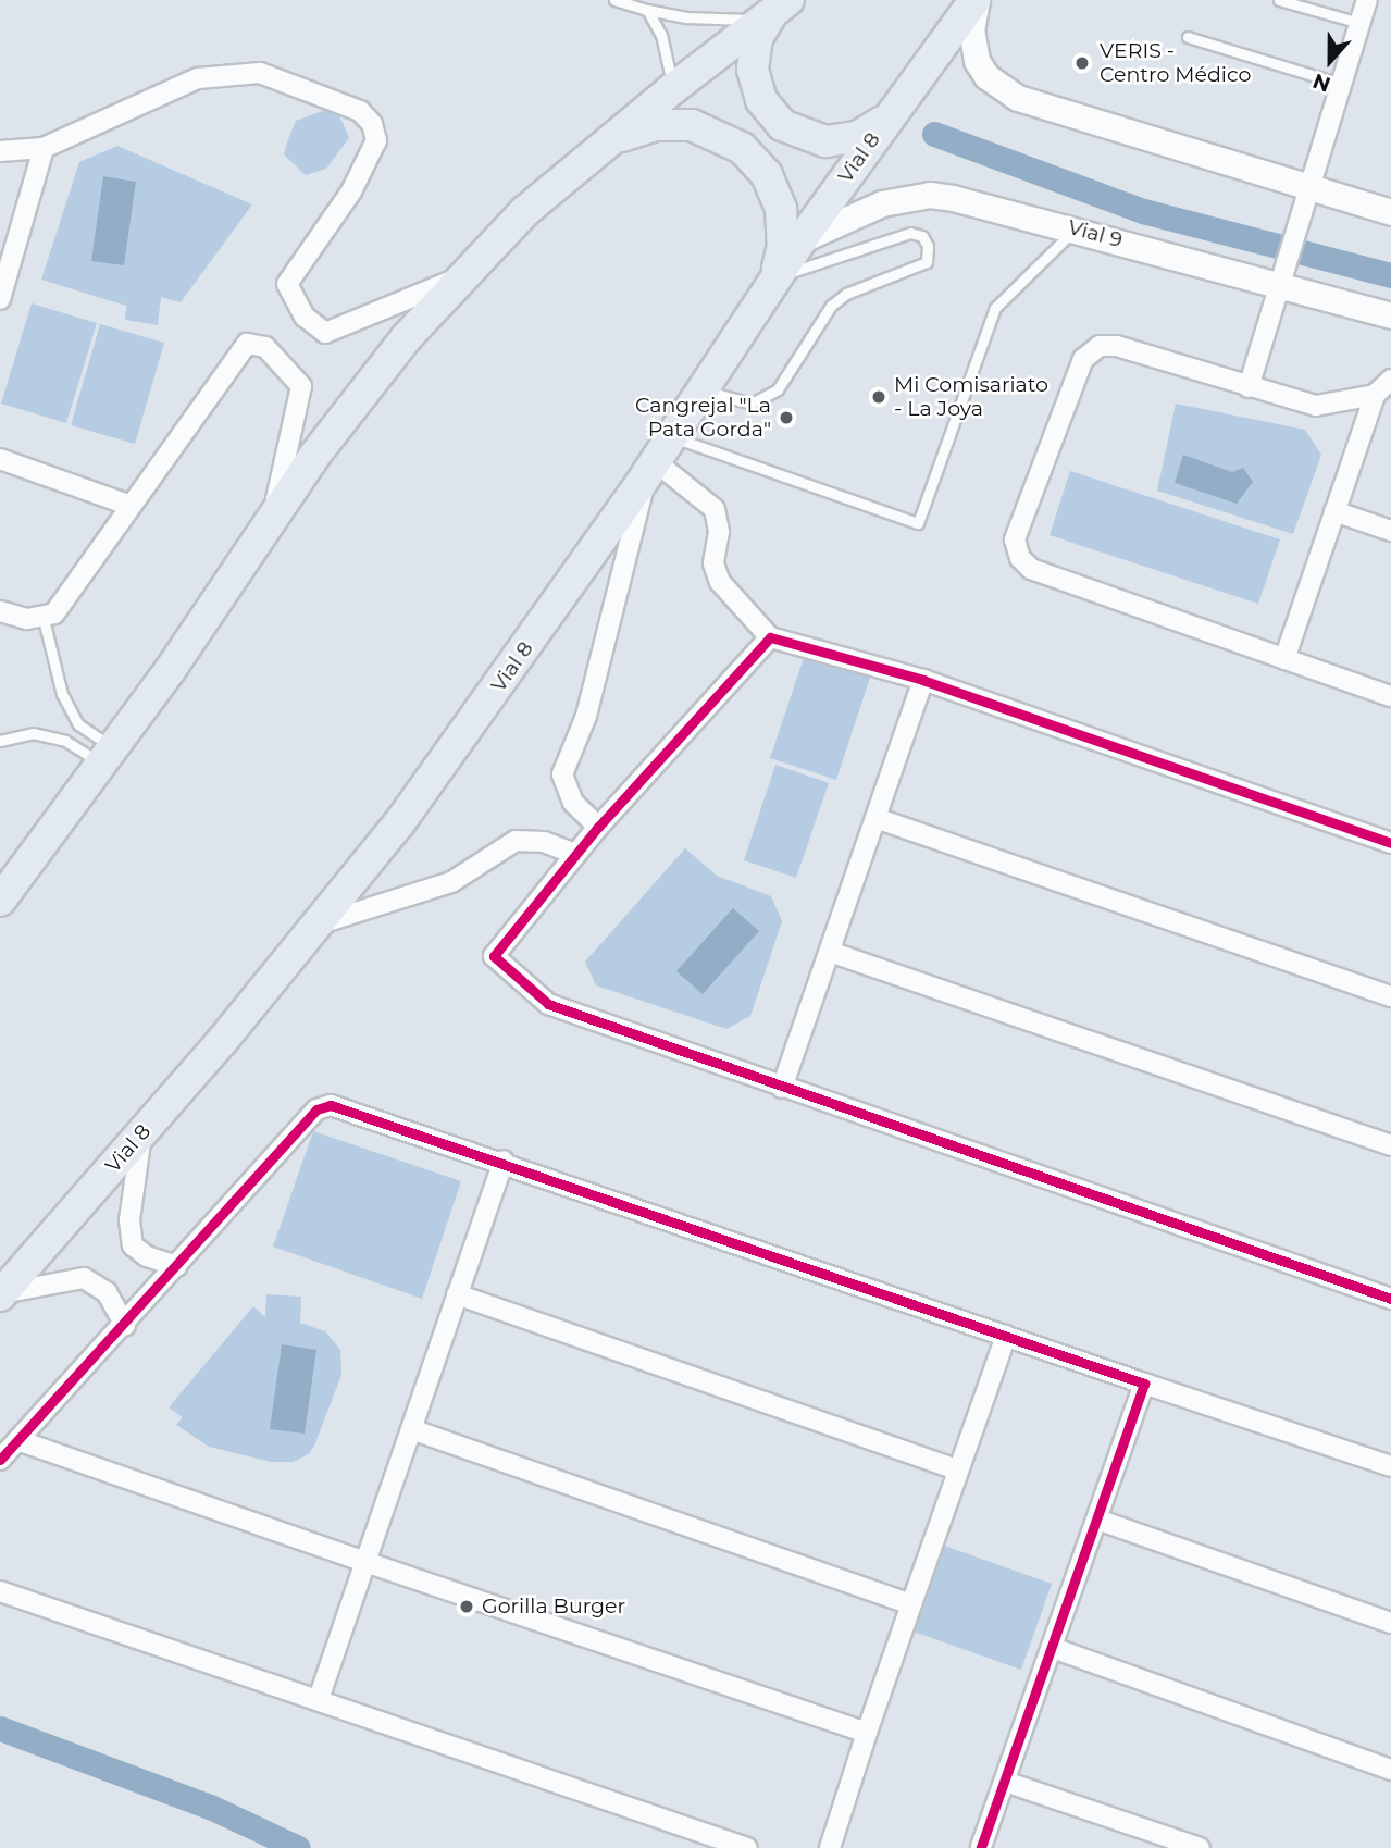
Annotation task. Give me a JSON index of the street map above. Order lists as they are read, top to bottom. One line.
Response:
{"streets":{"main road":["Vial 8"],"street":["Vial 9"]},"crossings":[["Vial 8","Vial 9"]],"places":["VERIS - Centro Médico","Mi Comisariato - La Joya","Cangrejal \"La Pata Gorda\"","Gorilla Burger"],"north":"bottom"}
